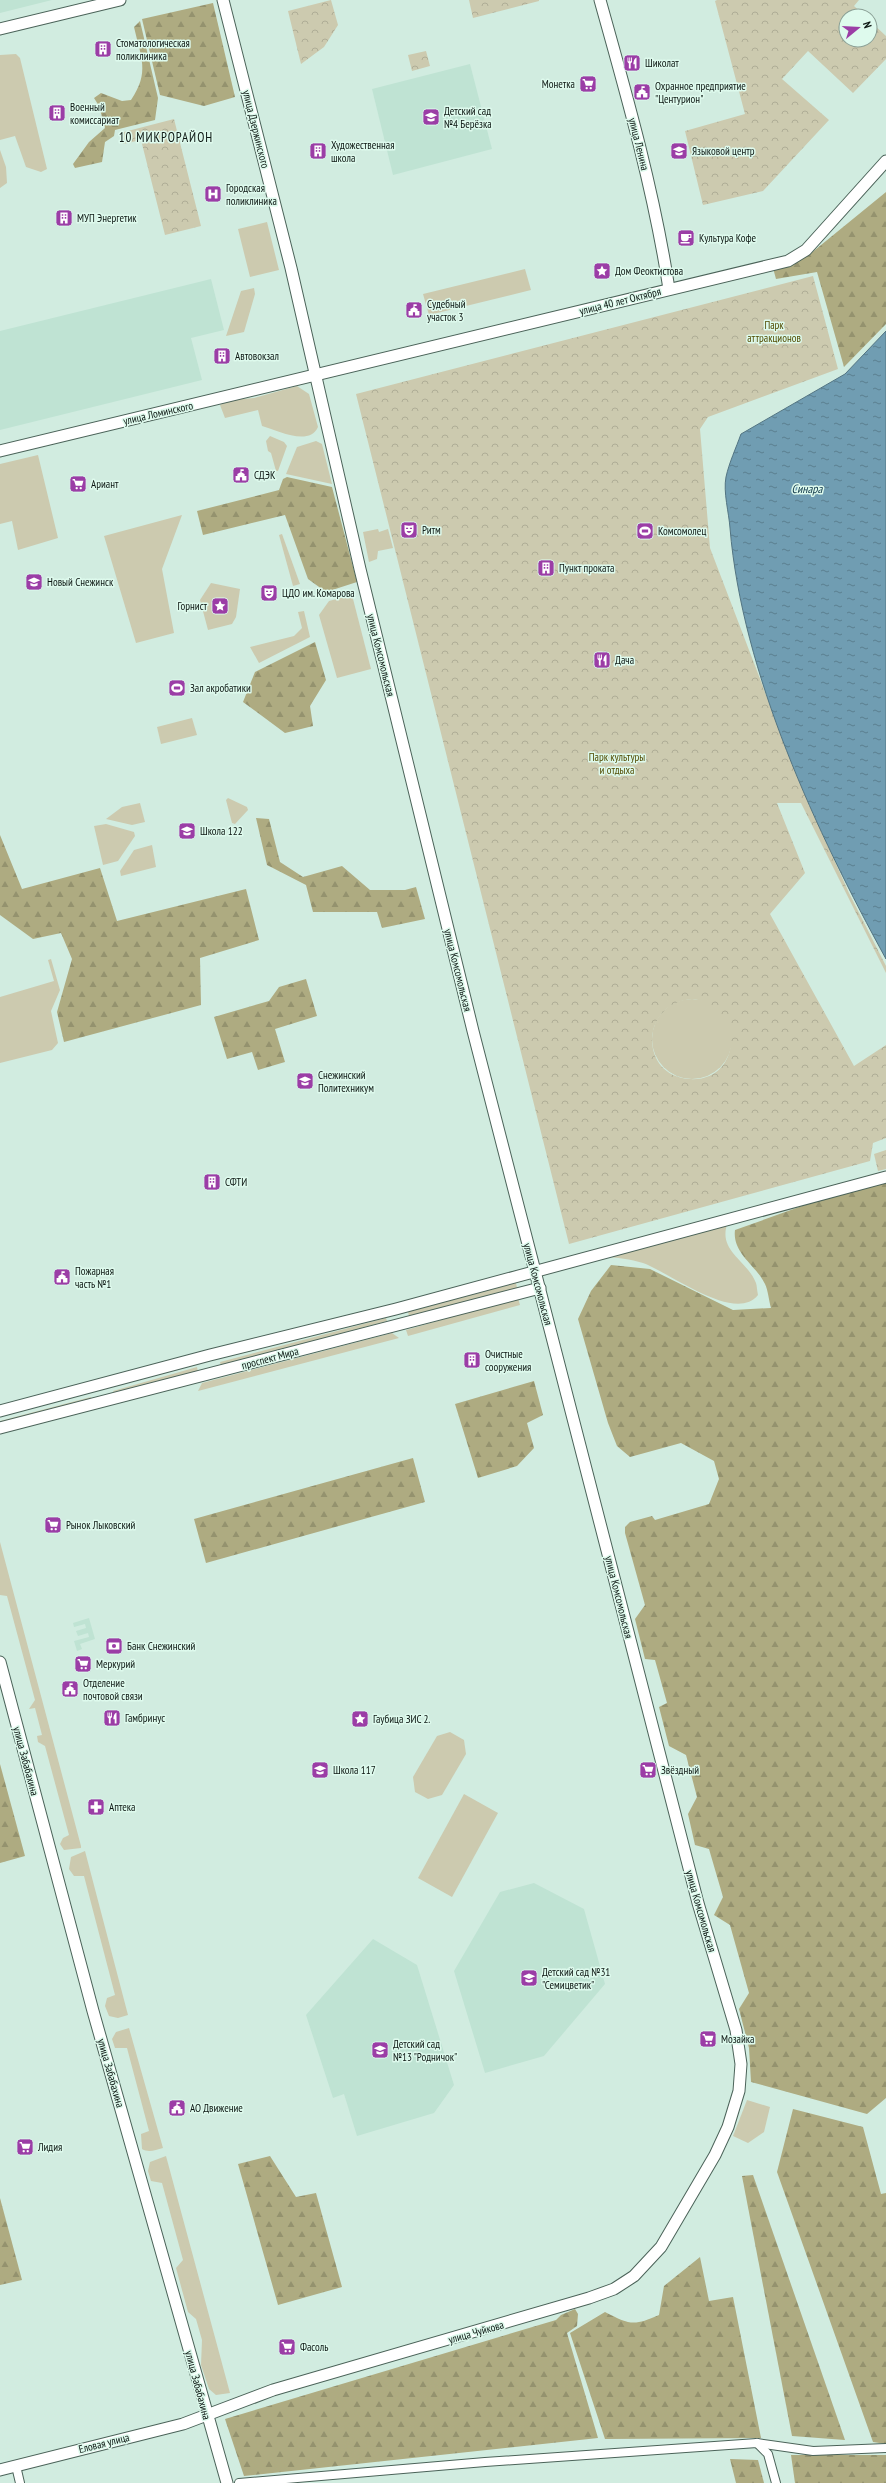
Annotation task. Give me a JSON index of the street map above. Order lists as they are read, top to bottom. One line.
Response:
{"streets":{"street":["улица Дзержинского","улица Ленина","улица 40 лет Октября","улица Ломинского","улица Комсомольская","проспект Мира","улица Забабахина","улица Чуйкова","Еловая улица"]},"crossings":[["улица Дзержинского","улица 40 лет Октября"],["улица Дзержинского","улица Ломинского"],["улица Дзержинского","улица Комсомольская"],["улица Ленина","улица 40 лет Октября"],["улица 40 лет Октября","улица Ломинского"],["улица 40 лет Октября","улица Комсомольская"],["улица Ломинского","улица Комсомольская"],["улица Комсомольская","проспект Мира"],["улица Комсомольская","улица Чуйкова"],["улица Забабахина","улица Чуйкова"],["улица Забабахина","Еловая улица"],["улица Чуйкова","Еловая улица"]],"districts":["10 МИКРОРАЙОН"],"water":["Синара"],"parks":["Парк аттракционов","Парк культуры и отдыха"],"places":{"building":["Стоматологическая поликлиника","Военный комиссариат","Художественная школа","МУП Энергетик","Автовокзал","Пункт проката","СФТИ","Очистные сооружения"],"restaurant":["Шиколат","Дача","Гамбринус"],"supermarket":["Монетка","Ариант","Рынок Лыковский","Меркурий","Звёздный","Мозайка","Лидия","Фасоль"],"public building":["Охранное предприятие \"Центурион\"","Судебный участок 3","СДЭК","Пожарная часть №1","Отделение почтовой связи","АО Движение"],"school or university":["Детский сад №4 Берёзка","Языковой центр","Новый Снежинск","Школа 122","Снежинский Политехникум","Школа 117","Детский сад №31 \"Семицветик\"","Детский сад №13 \"Родничок\""],"hospital":["Городская поликлиника"],"cafe":["Культура Кофе"],"place":["Дом Феоктистова","Горнист","Гаубица ЗИС 2."],"theatre":["Ритм","ЦДО им. Комарова"],"sports":["Комсомолец","Зал акробатики"],"bank":["Банк Снежинский"],"pharmacy":["Аптека"]},"north":"right"}
